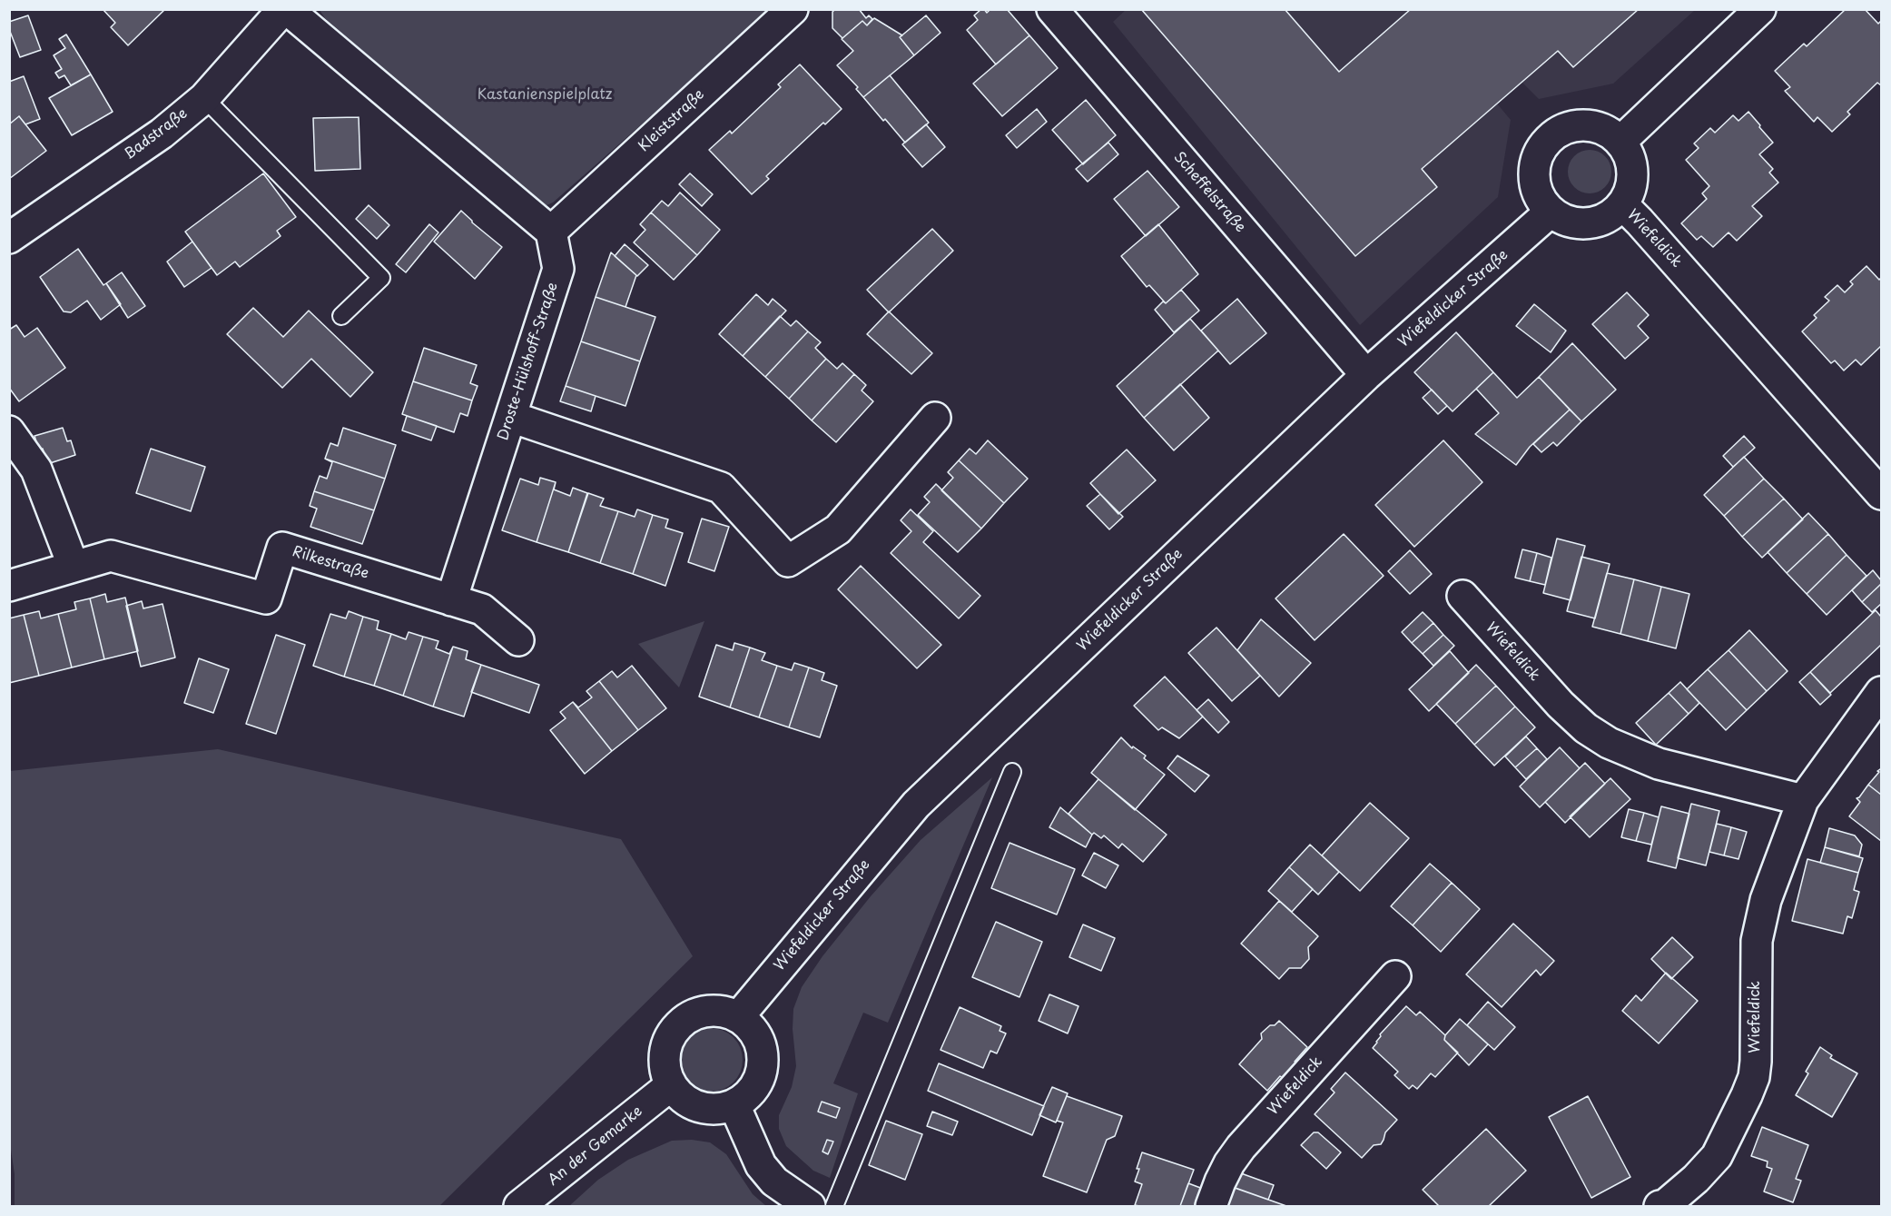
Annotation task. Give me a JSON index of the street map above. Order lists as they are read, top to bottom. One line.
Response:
{"streets":{"street":["Kleiststraße","Badstraße","Scheffelstraße","Wiefeldick","Wiefeldicker Straße","Droste-Hülshoff-Straße","Rilkestraße","An der Gemarke"]},"crossings":[["Kleiststraße","Droste-Hülshoff-Straße"],["Scheffelstraße","Wiefeldicker Straße"],["Wiefeldick","Wiefeldicker Straße"],["Wiefeldicker Straße","An der Gemarke"],["Droste-Hülshoff-Straße","Rilkestraße"]],"parks":["Kastanienspielplatz"]}
